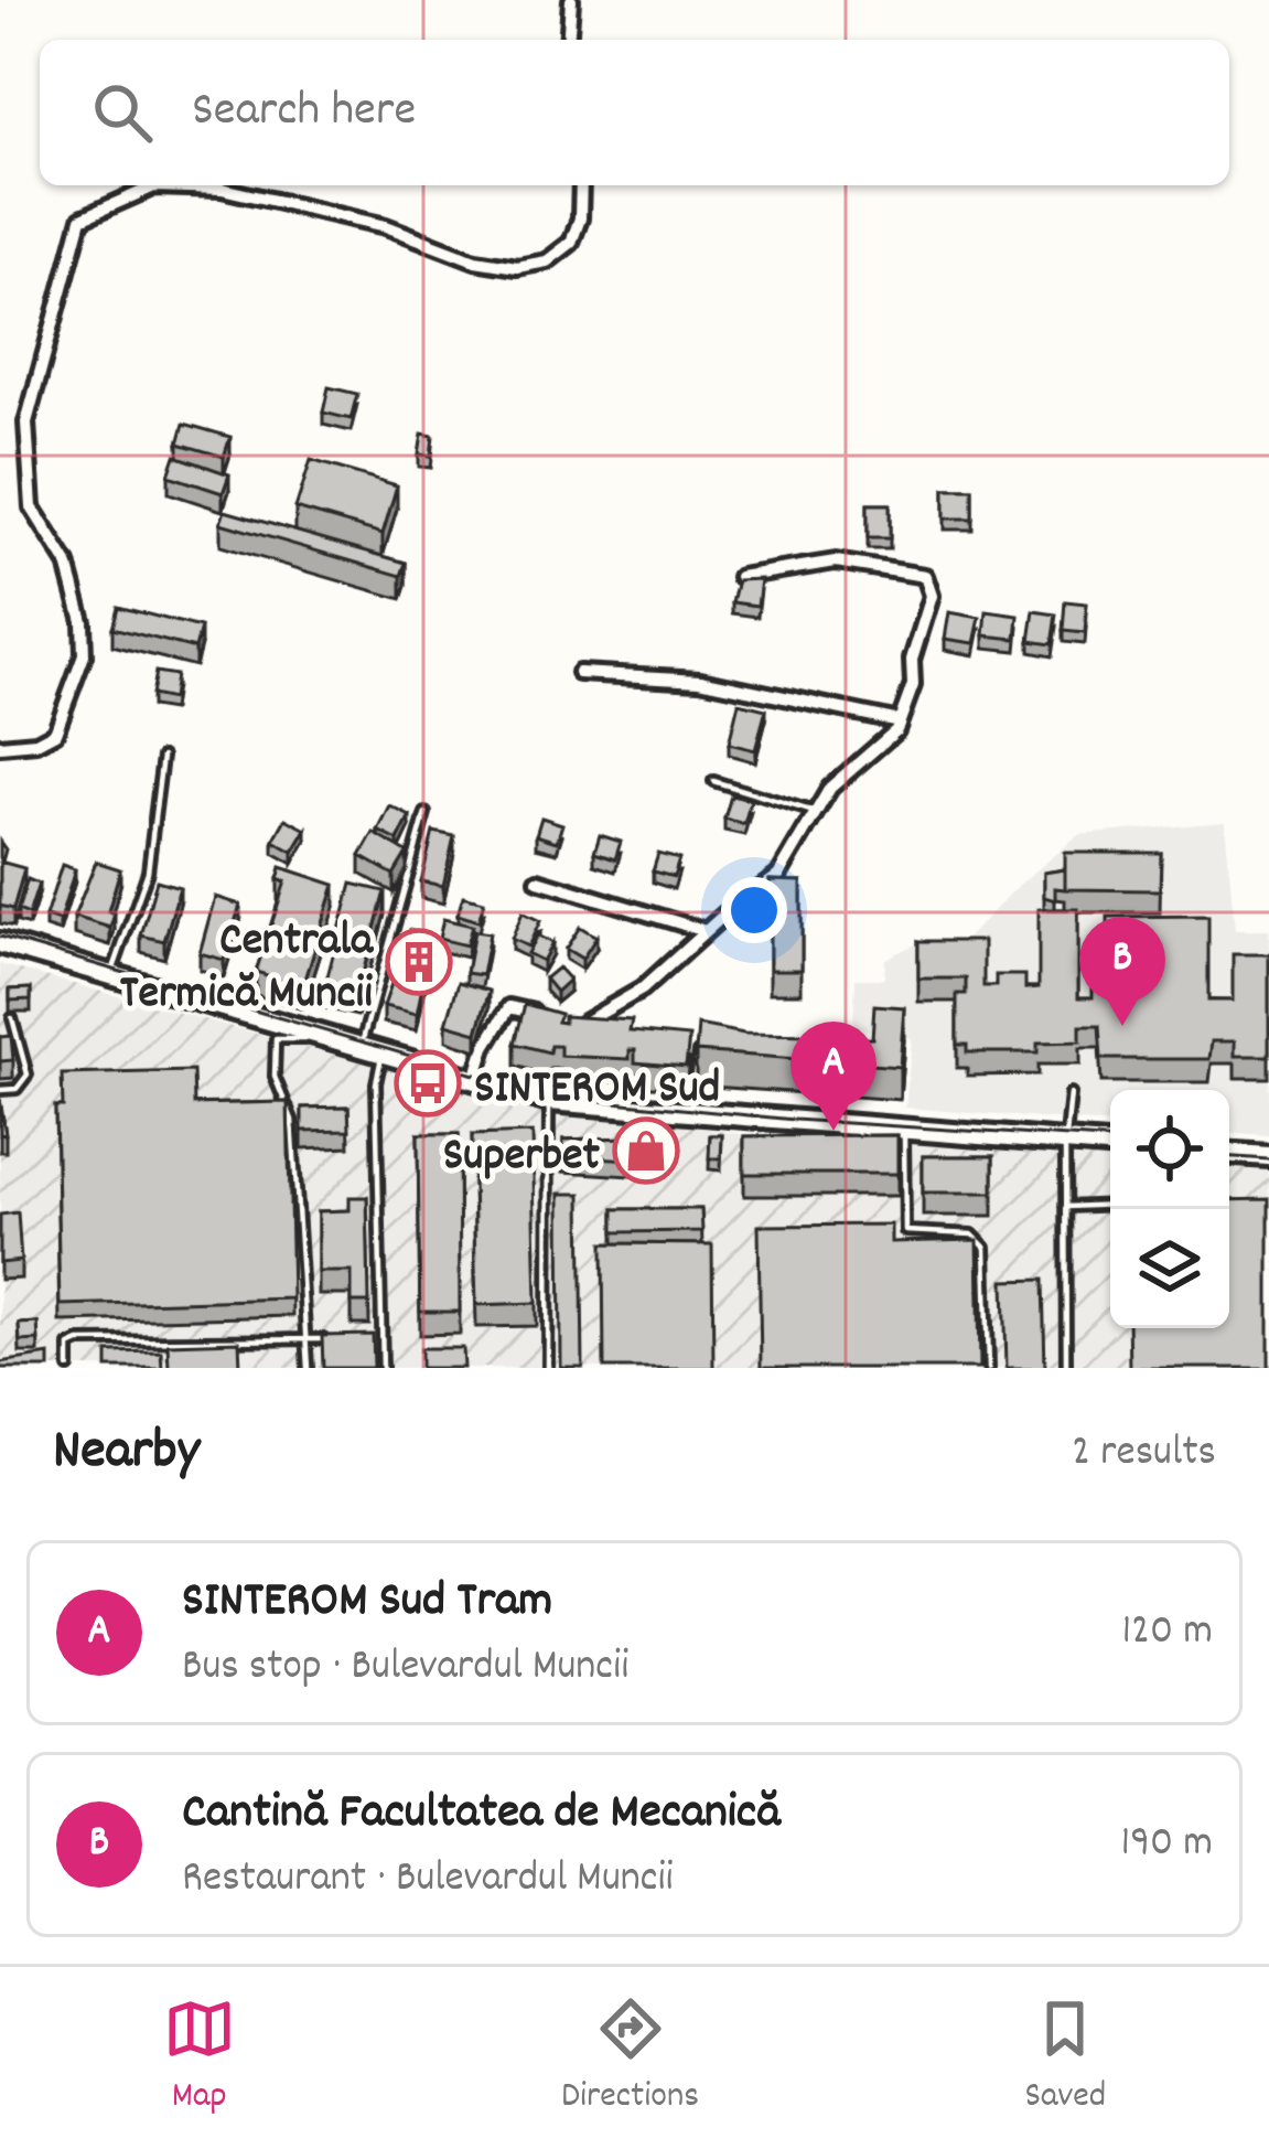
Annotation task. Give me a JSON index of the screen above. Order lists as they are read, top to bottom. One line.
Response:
{"places":{"building":["Centrala Termică Muncii"],"bus stop":["SINTEROM Sud"],"shop":["Superbet"]},"page":{"search":"Search here","pins":["B","A"],"heading":["Nearby","2 results"],"list":[{"mark":"A","name":"SINTEROM Sud Tram","note":"Bus stop · Bulevardul Muncii","value":"120 m"},{"mark":"B","name":"Cantină Facultatea de Mecanică","note":"Restaurant · Bulevardul Muncii","value":"190 m"}],"nav":["Map","Directions","Saved"]}}
